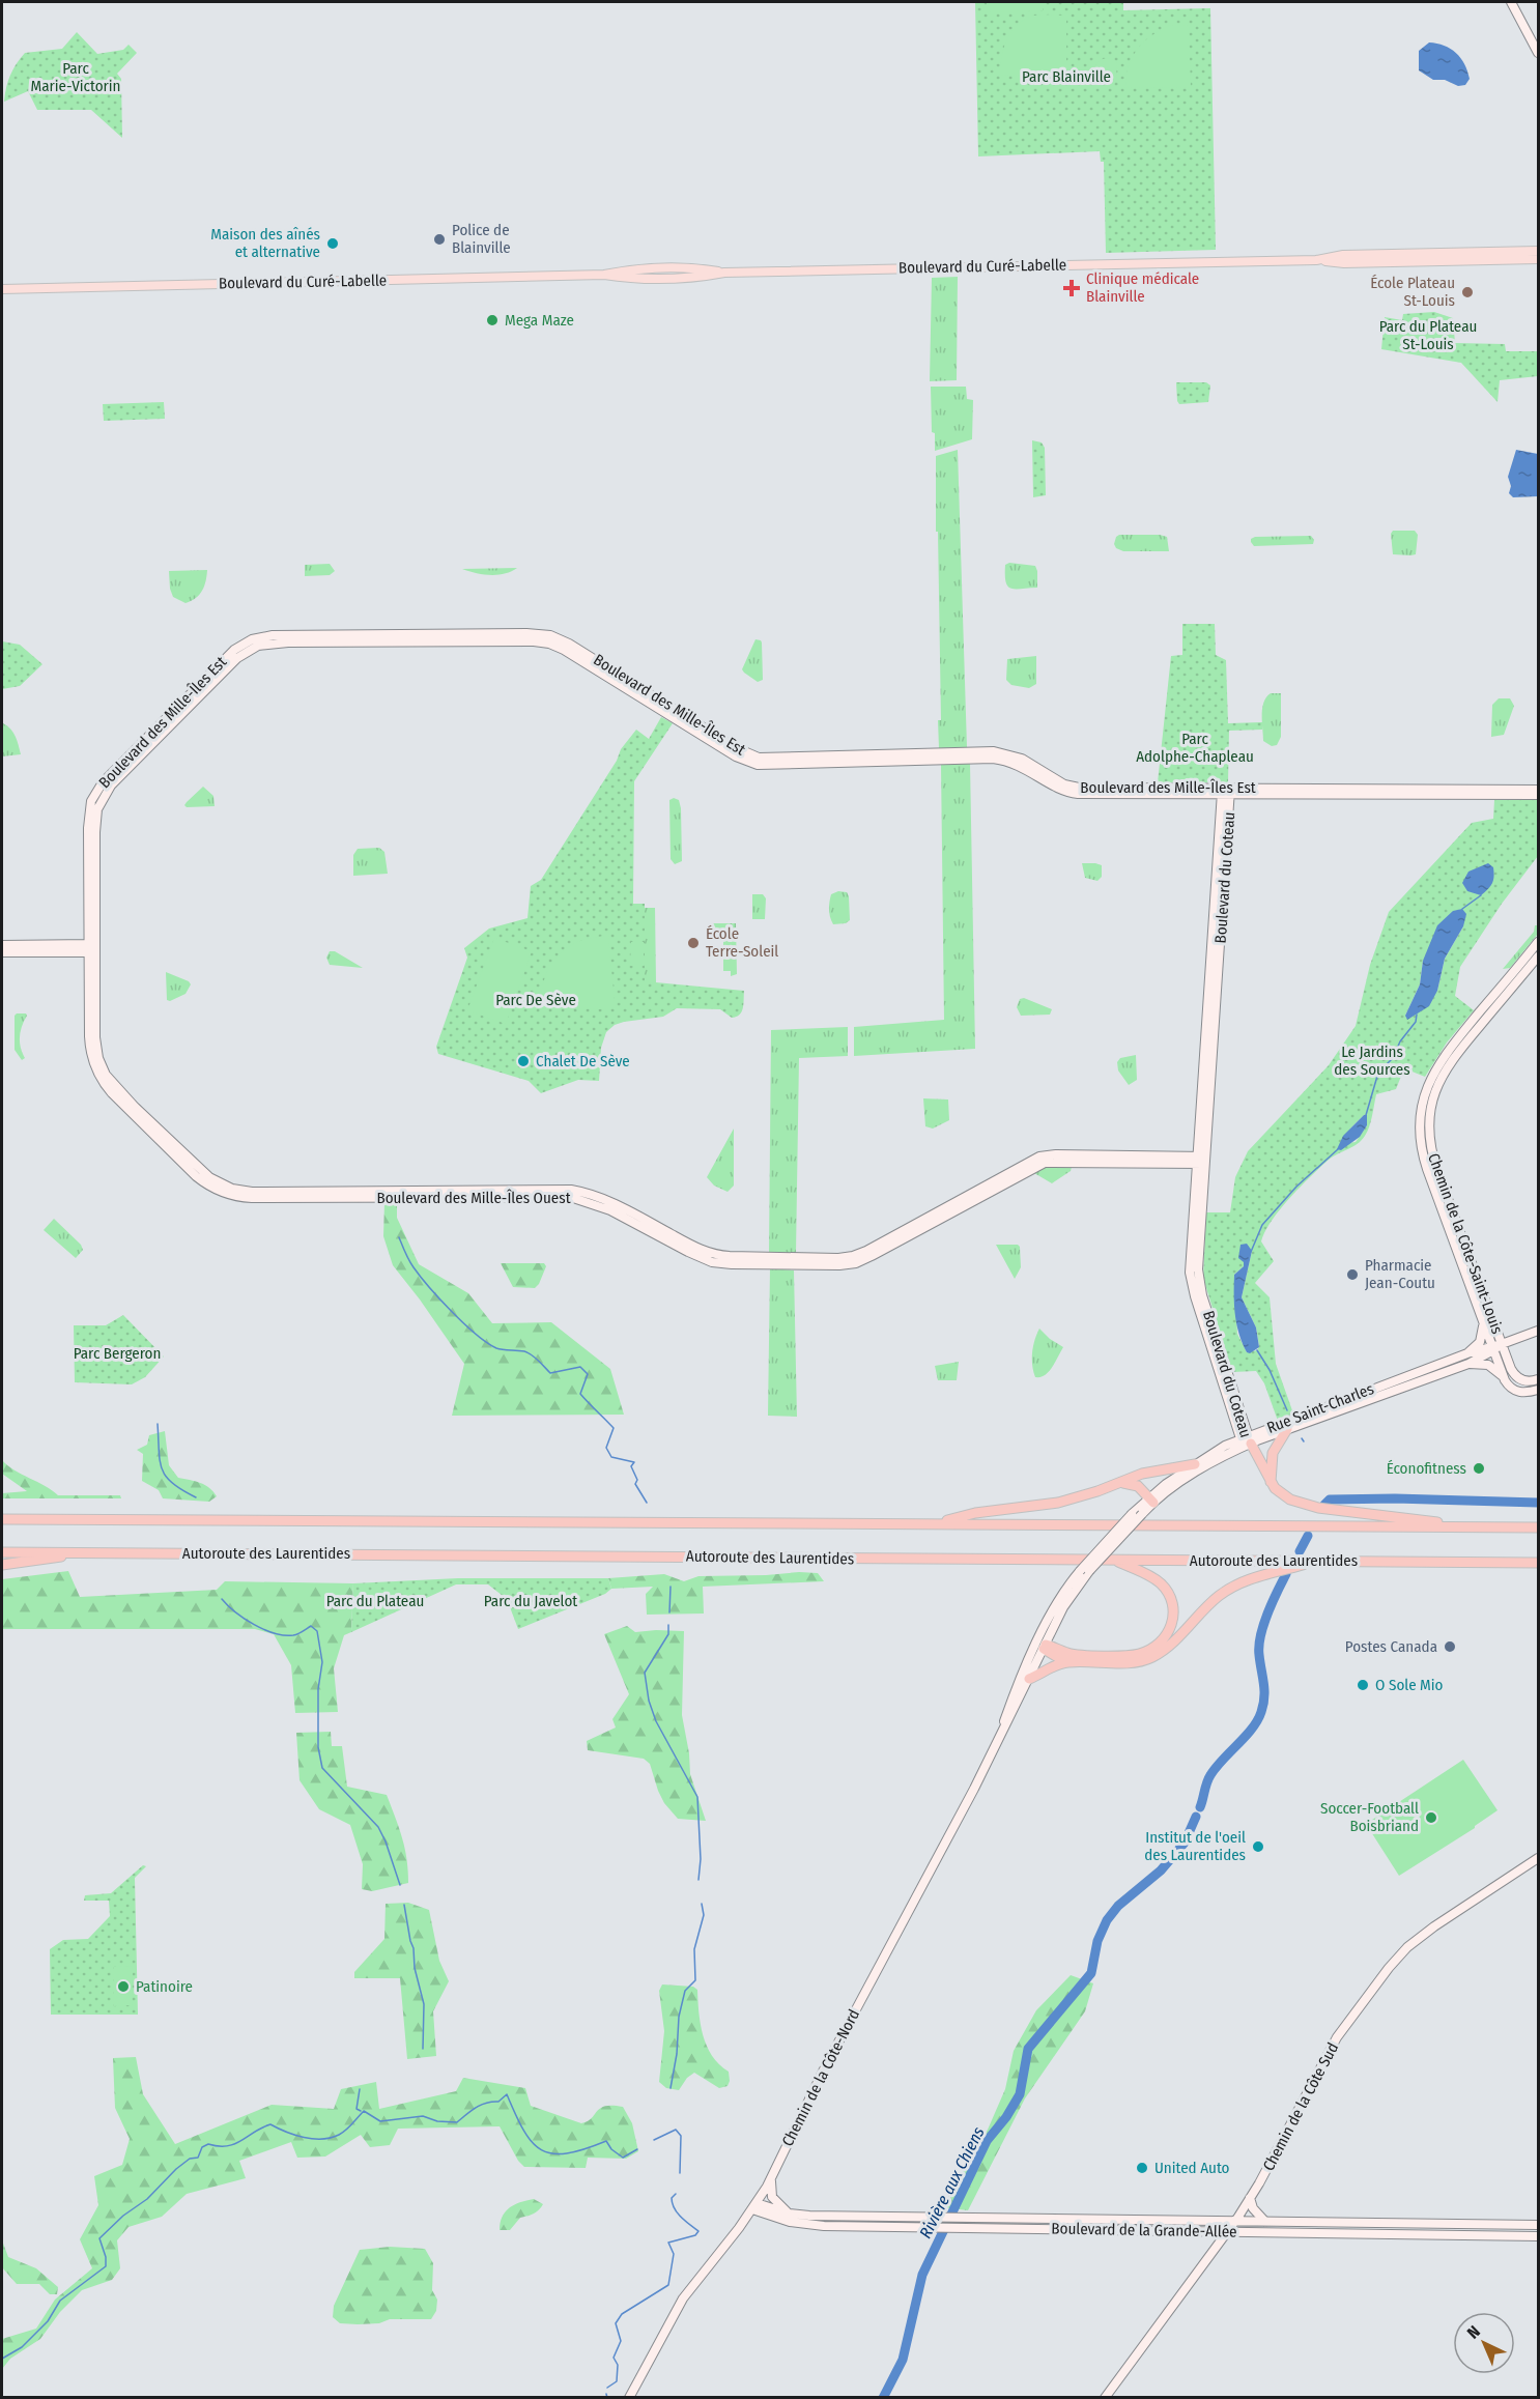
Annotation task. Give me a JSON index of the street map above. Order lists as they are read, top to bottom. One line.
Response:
{"streets":{"highway":["Autoroute des Laurentides"],"main road":["Boulevard du Curé-Labelle"],"street":["Boulevard des Mille-Îles Est","Boulevard du Coteau","Boulevard des Mille-Îles Ouest","Chemin de la Côte-Saint-Louis","Rue Saint-Charles","Chemin de la Côte-Nord","Chemin de la Côte Sud","Boulevard de la Grande-Allée"]},"crossings":[["Boulevard des Mille-Îles Est","Boulevard du Coteau"],["Boulevard des Mille-Îles Est","Boulevard des Mille-Îles Ouest"],["Boulevard du Coteau","Boulevard des Mille-Îles Ouest"],["Boulevard du Coteau","Rue Saint-Charles"],["Chemin de la Côte-Saint-Louis","Rue Saint-Charles"],["Rue Saint-Charles","Chemin de la Côte-Nord"],["Chemin de la Côte-Nord","Boulevard de la Grande-Allée"],["Chemin de la Côte Sud","Boulevard de la Grande-Allée"]],"water":["Rivière aux Chiens"],"parks":["Parc Marie-Victorin","Parc Blainville","Parc du Plateau St-Louis","Parc Adolphe-Chapleau","Parc De Sève","Le Jardins des Sources","Parc Bergeron","Parc du Plateau","Parc du Javelot"],"places":{"other":["Police de Blainville","Maison des aînés et alternative","École Plateau St-Louis","Mega Maze","École Terre-Soleil","Chalet De Sève","Pharmacie Jean-Coutu","Éconofitness","Postes Canada","O Sole Mio","Soccer-Football Boisbriand","Institut de l'oeil des Laurentides","Patinoire","United Auto"],"health":["Clinique médicale Blainville"]},"north":"top left"}
